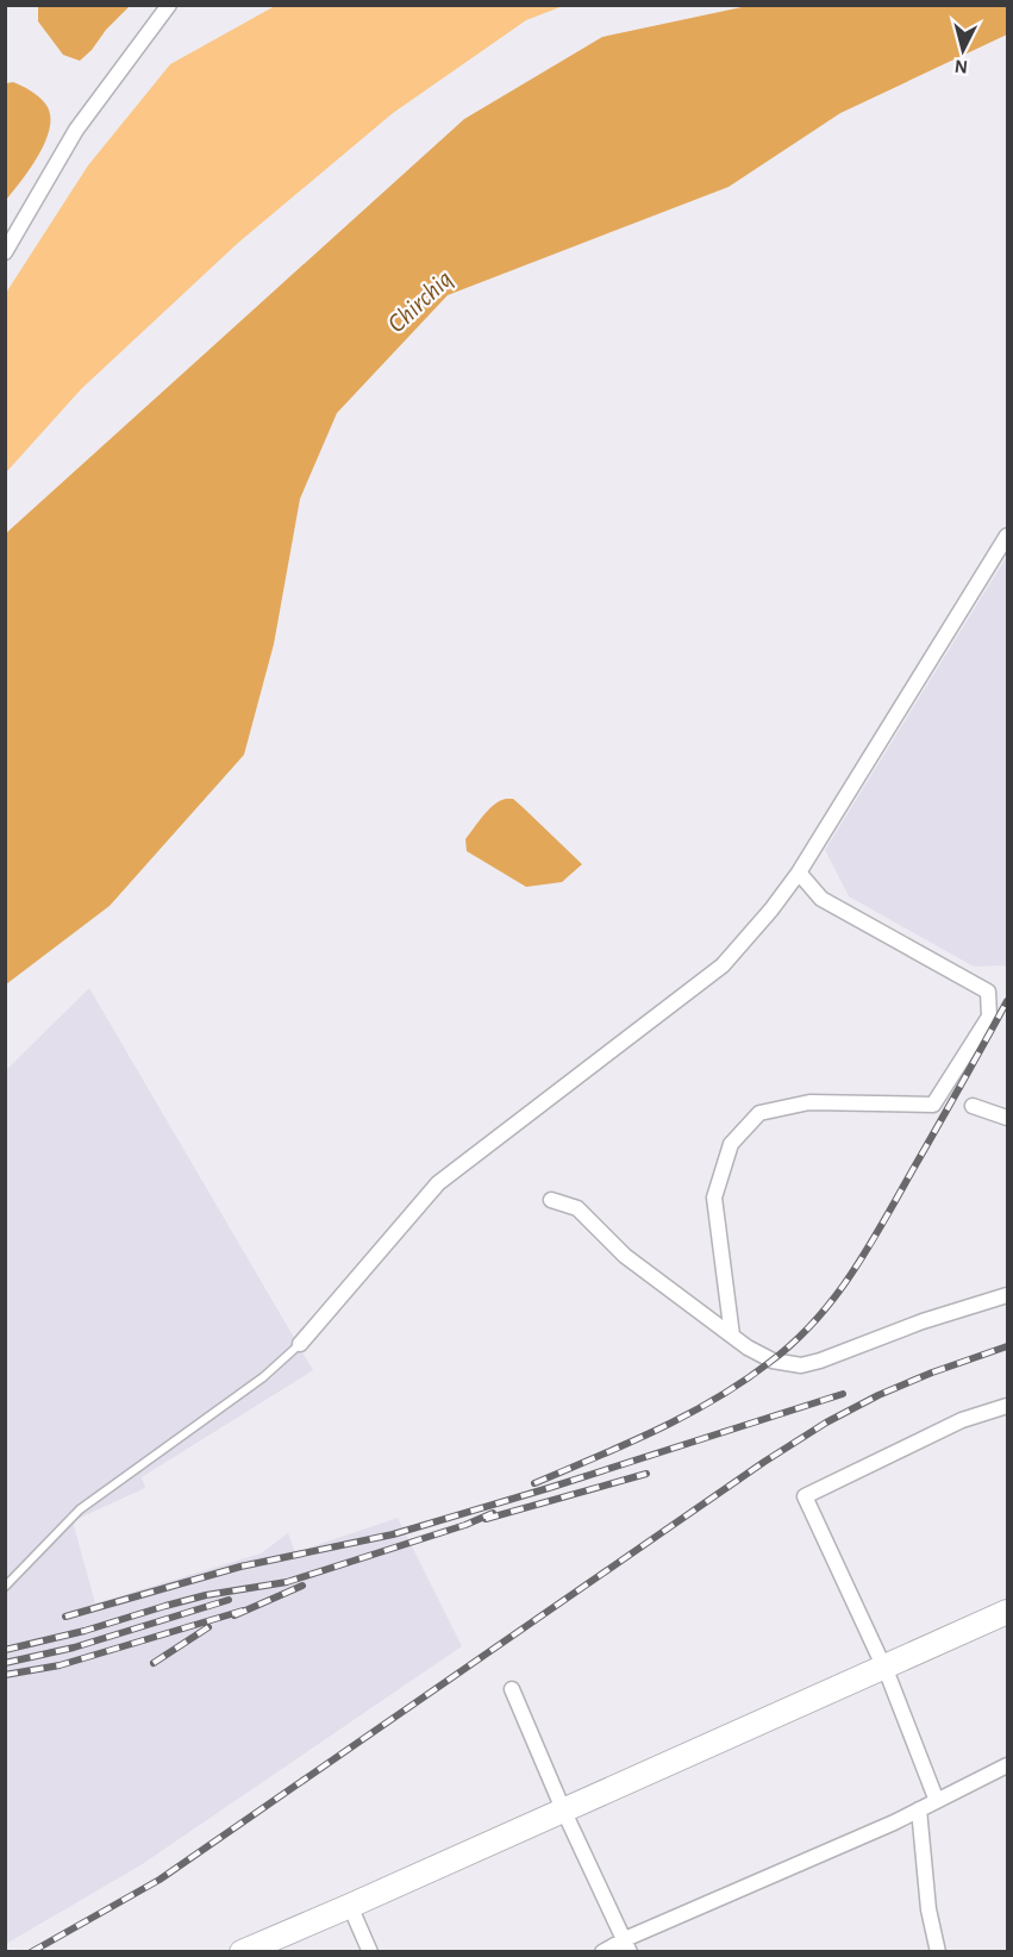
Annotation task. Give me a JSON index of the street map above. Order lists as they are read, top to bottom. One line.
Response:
{"water":["Chirchiq"],"north":"bottom"}
